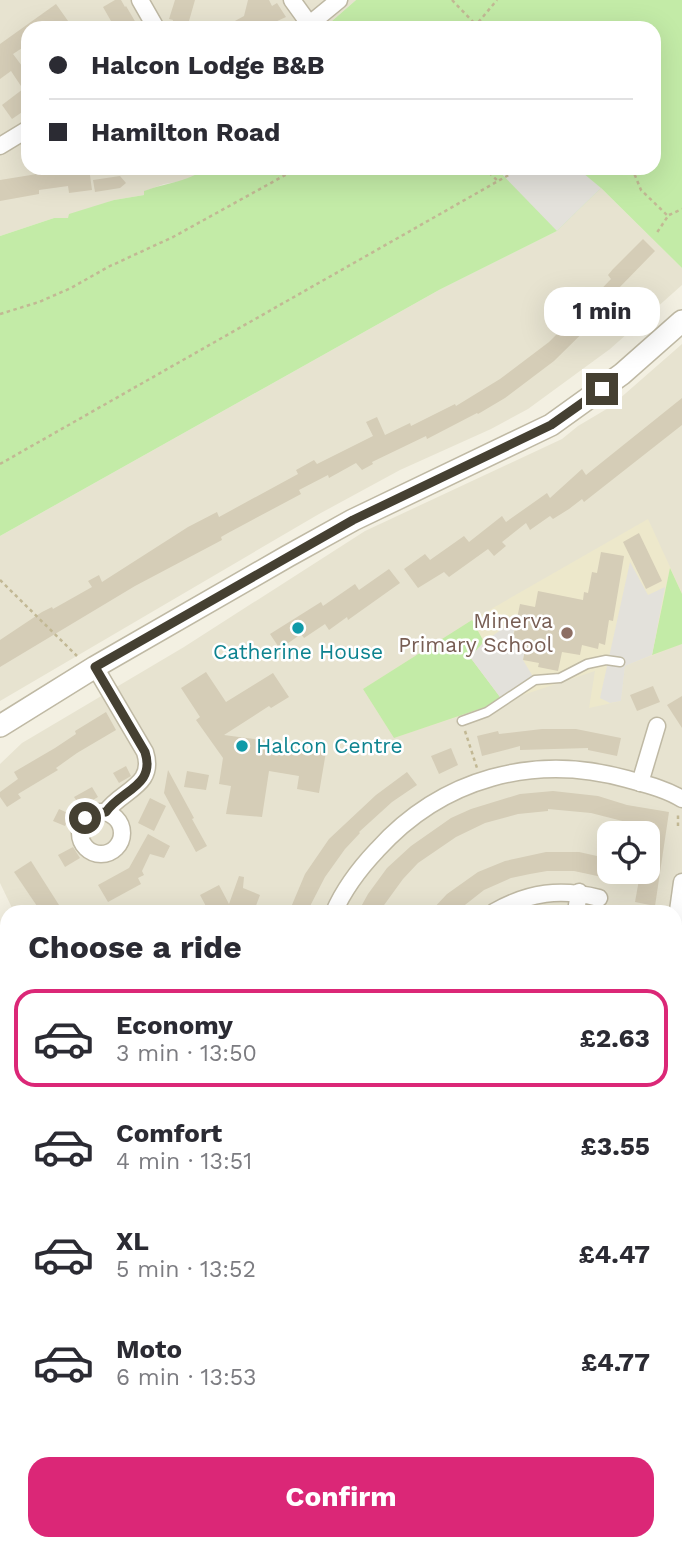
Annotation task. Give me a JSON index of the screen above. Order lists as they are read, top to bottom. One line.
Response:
{"places":["Catherine House","Minerva Primary School","Halcon Centre"],"page":{"banner":["Halcon Lodge B&B","Hamilton Road"],"bubble":"1 min","heading":"Choose a ride","list":[{"name":"Economy","note":"3 min · 13:50","value":"£2.63"},{"name":"Comfort","note":"4 min · 13:51","value":"£3.55"},{"name":"XL","note":"5 min · 13:52","value":"£4.47"},{"name":"Moto","note":"6 min · 13:53","value":"£4.77"}],"buttons":"Confirm"}}
